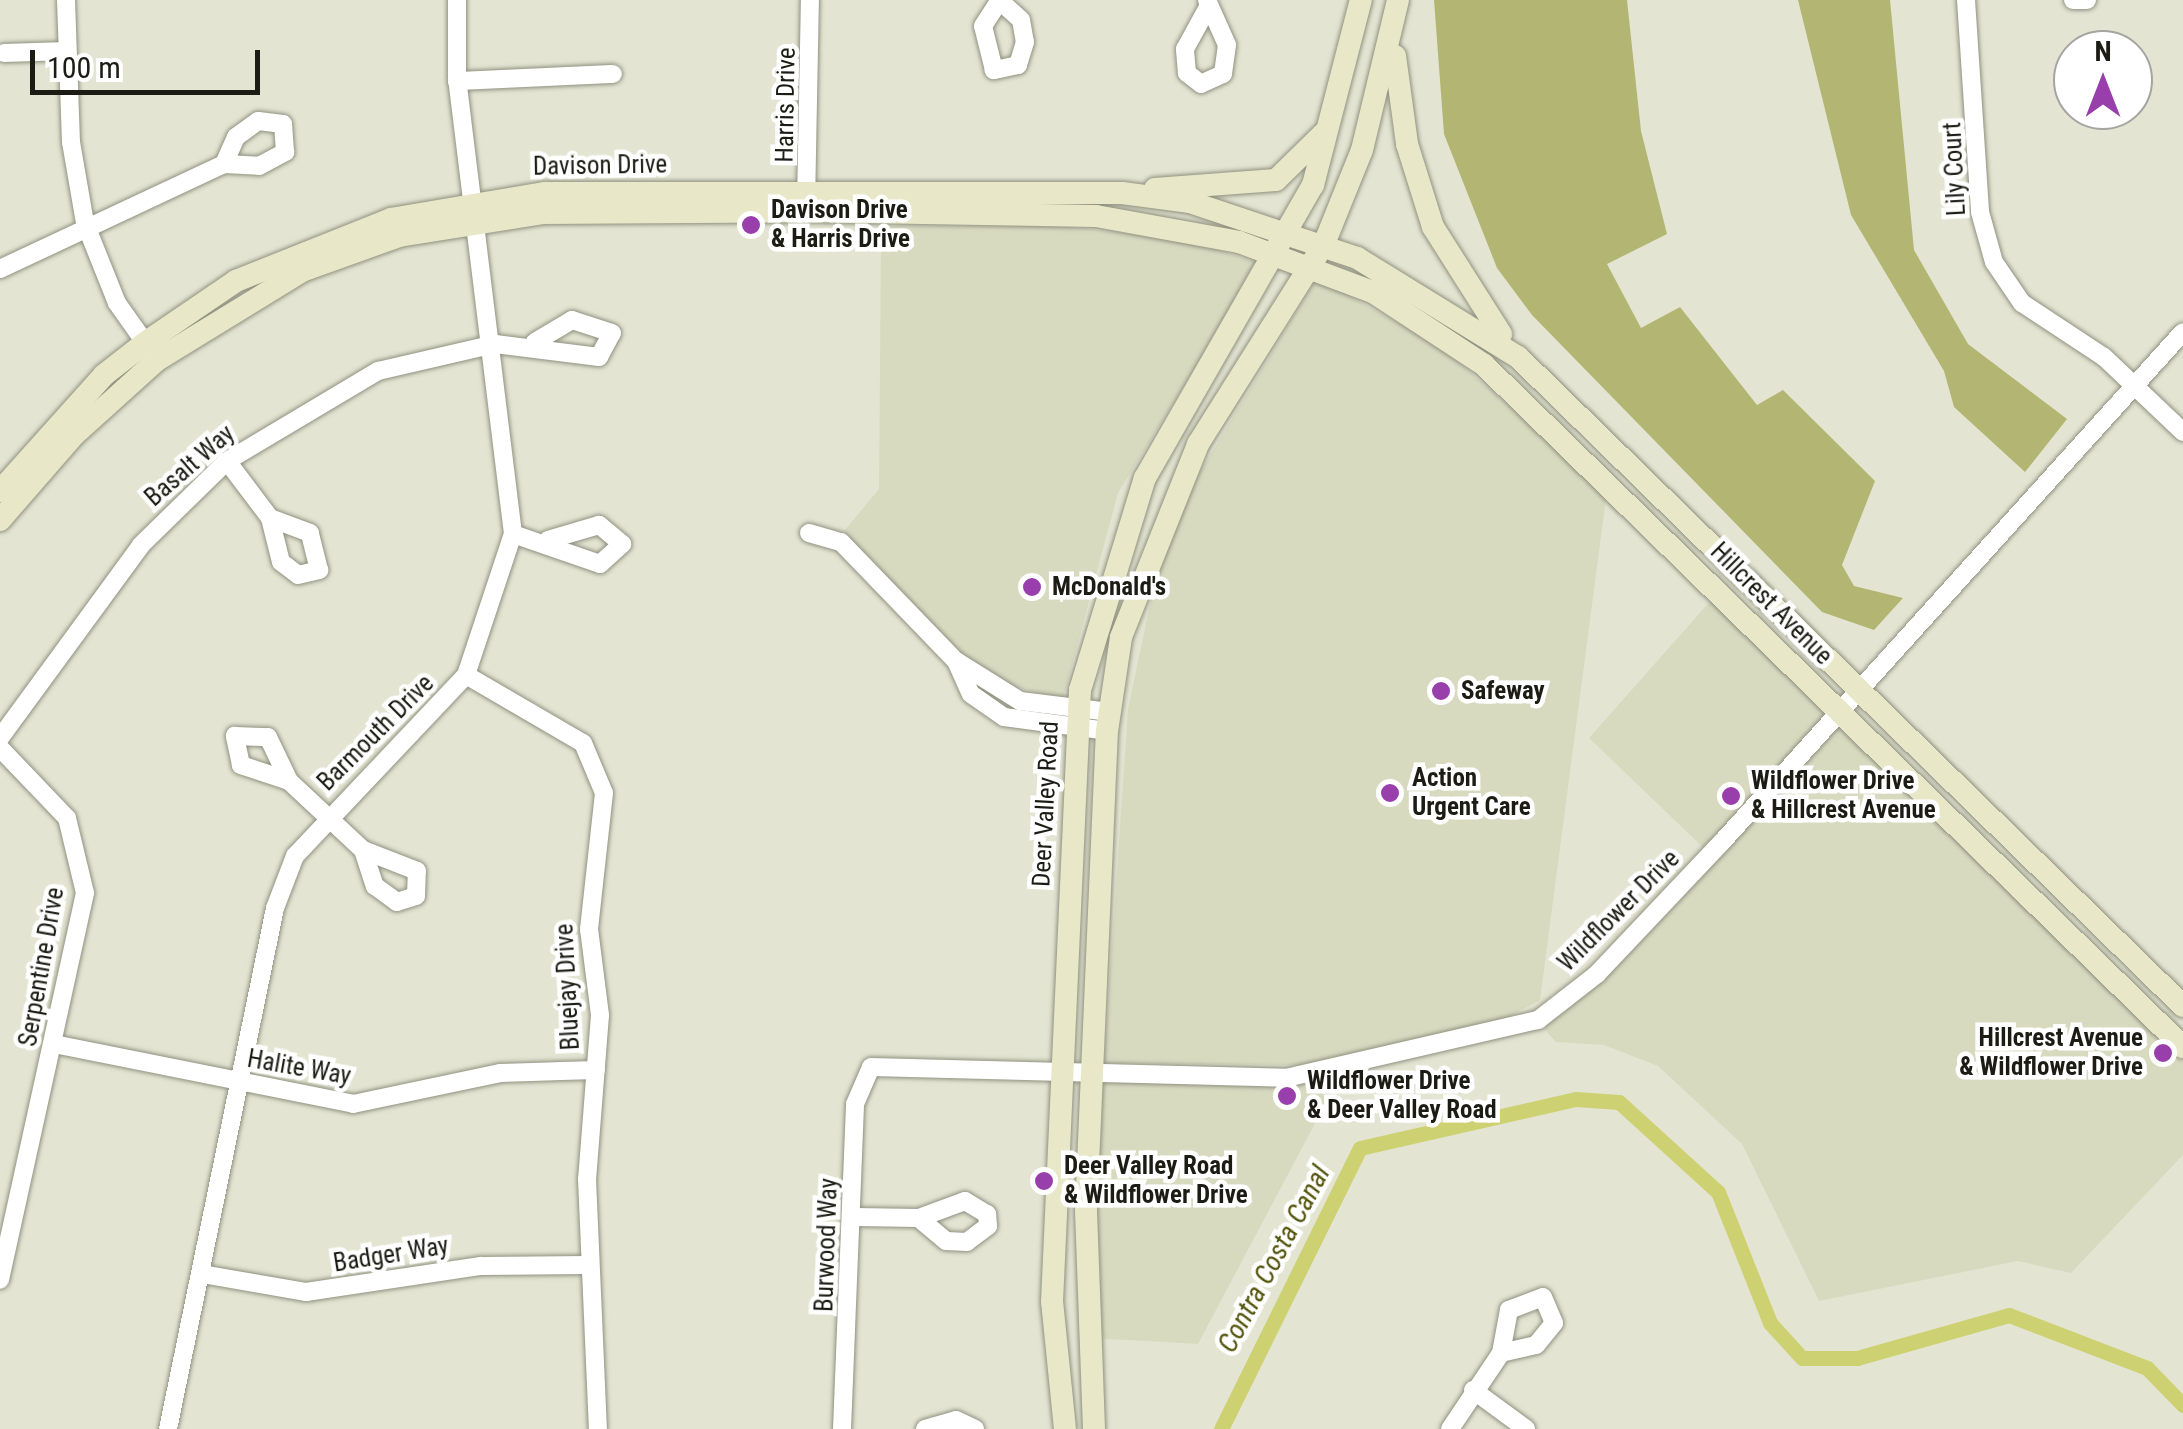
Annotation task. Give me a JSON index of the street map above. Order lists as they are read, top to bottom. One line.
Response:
{"streets":{"main road":["Davison Drive","Hillcrest Avenue","Deer Valley Road"],"street":["Harris Drive","Lily Court","Basalt Way","Barmouth Drive","Wildflower Drive","Serpentine Drive","Bluejay Drive","Halite Way","Burwood Way","Badger Way"]},"crossings":[["Harris Drive","Davison Drive"],["Davison Drive","Hillcrest Avenue"],["Davison Drive","Barmouth Drive"],["Davison Drive","Deer Valley Road"],["Lily Court","Wildflower Drive"],["Basalt Way","Barmouth Drive"],["Hillcrest Avenue","Deer Valley Road"],["Hillcrest Avenue","Wildflower Drive"],["Barmouth Drive","Bluejay Drive"],["Barmouth Drive","Halite Way"],["Barmouth Drive","Badger Way"],["Deer Valley Road","Wildflower Drive"],["Wildflower Drive","Burwood Way"],["Serpentine Drive","Halite Way"],["Bluejay Drive","Halite Way"],["Bluejay Drive","Badger Way"]],"water":["Contra Costa Canal"],"places":["Davison Drive & Harris Drive","McDonald's","Safeway","Action Urgent Care","Wildflower Drive & Hillcrest Avenue","Hillcrest Avenue & Wildflower Drive","Wildflower Drive & Deer Valley Road","Deer Valley Road & Wildflower Drive"],"scale_bar":"100 m","north":"top"}
